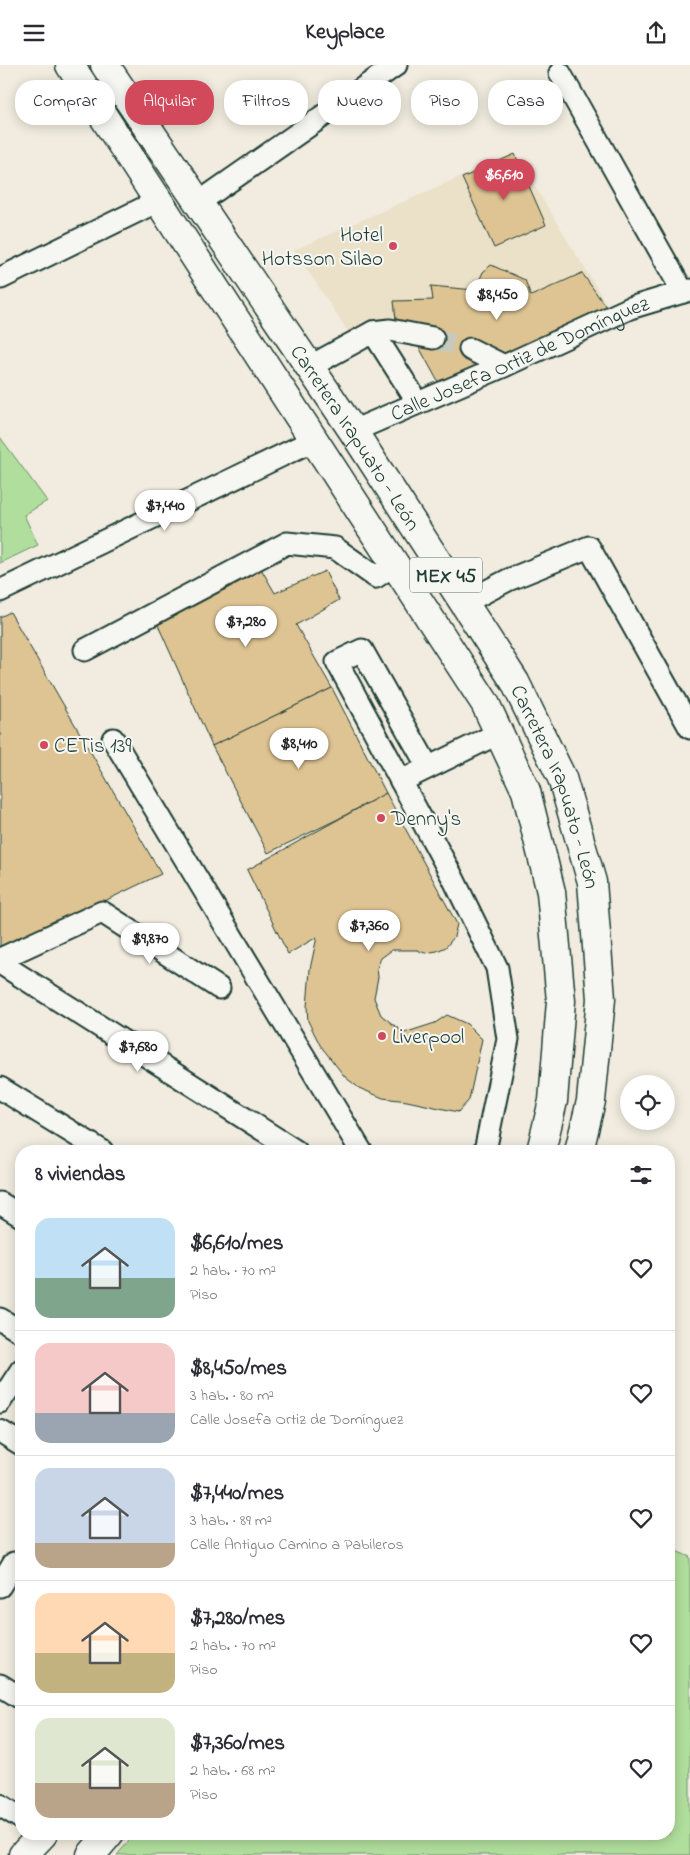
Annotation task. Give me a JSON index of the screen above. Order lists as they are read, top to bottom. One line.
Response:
{"streets":{"highway":["Carretera Irapuato - León","MEX 45"],"street":["Calle Josefa Ortiz de Domínguez"]},"crossings":[["Calle Josefa Ortiz de Domínguez","Carretera Irapuato - León"]],"places":["Hotel Hotsson Silao","CETis 139","Denny's","Liverpool"],"page":{"header":"Keyplace","chip":["Comprar","Alquilar","Filtros","Nuevo","Piso","Casa"],"price":["$6,610","$8,450","$7,440","$7,280","$8,410","$7,360","$9,870","$7,680"],"heading":"8 viviendas","list":[{"name":"$6,610/mes","note":"2 hab. · 70 m² · Piso"},{"name":"$8,450/mes","note":"3 hab. · 80 m² · Calle Josefa Ortiz de Domínguez"},{"name":"$7,440/mes","note":"3 hab. · 89 m² · Calle Antiguo Camino a Pabileros"},{"name":"$7,280/mes","note":"2 hab. · 70 m² · Piso"},{"name":"$7,360/mes","note":"2 hab. · 68 m² · Piso"}]}}
